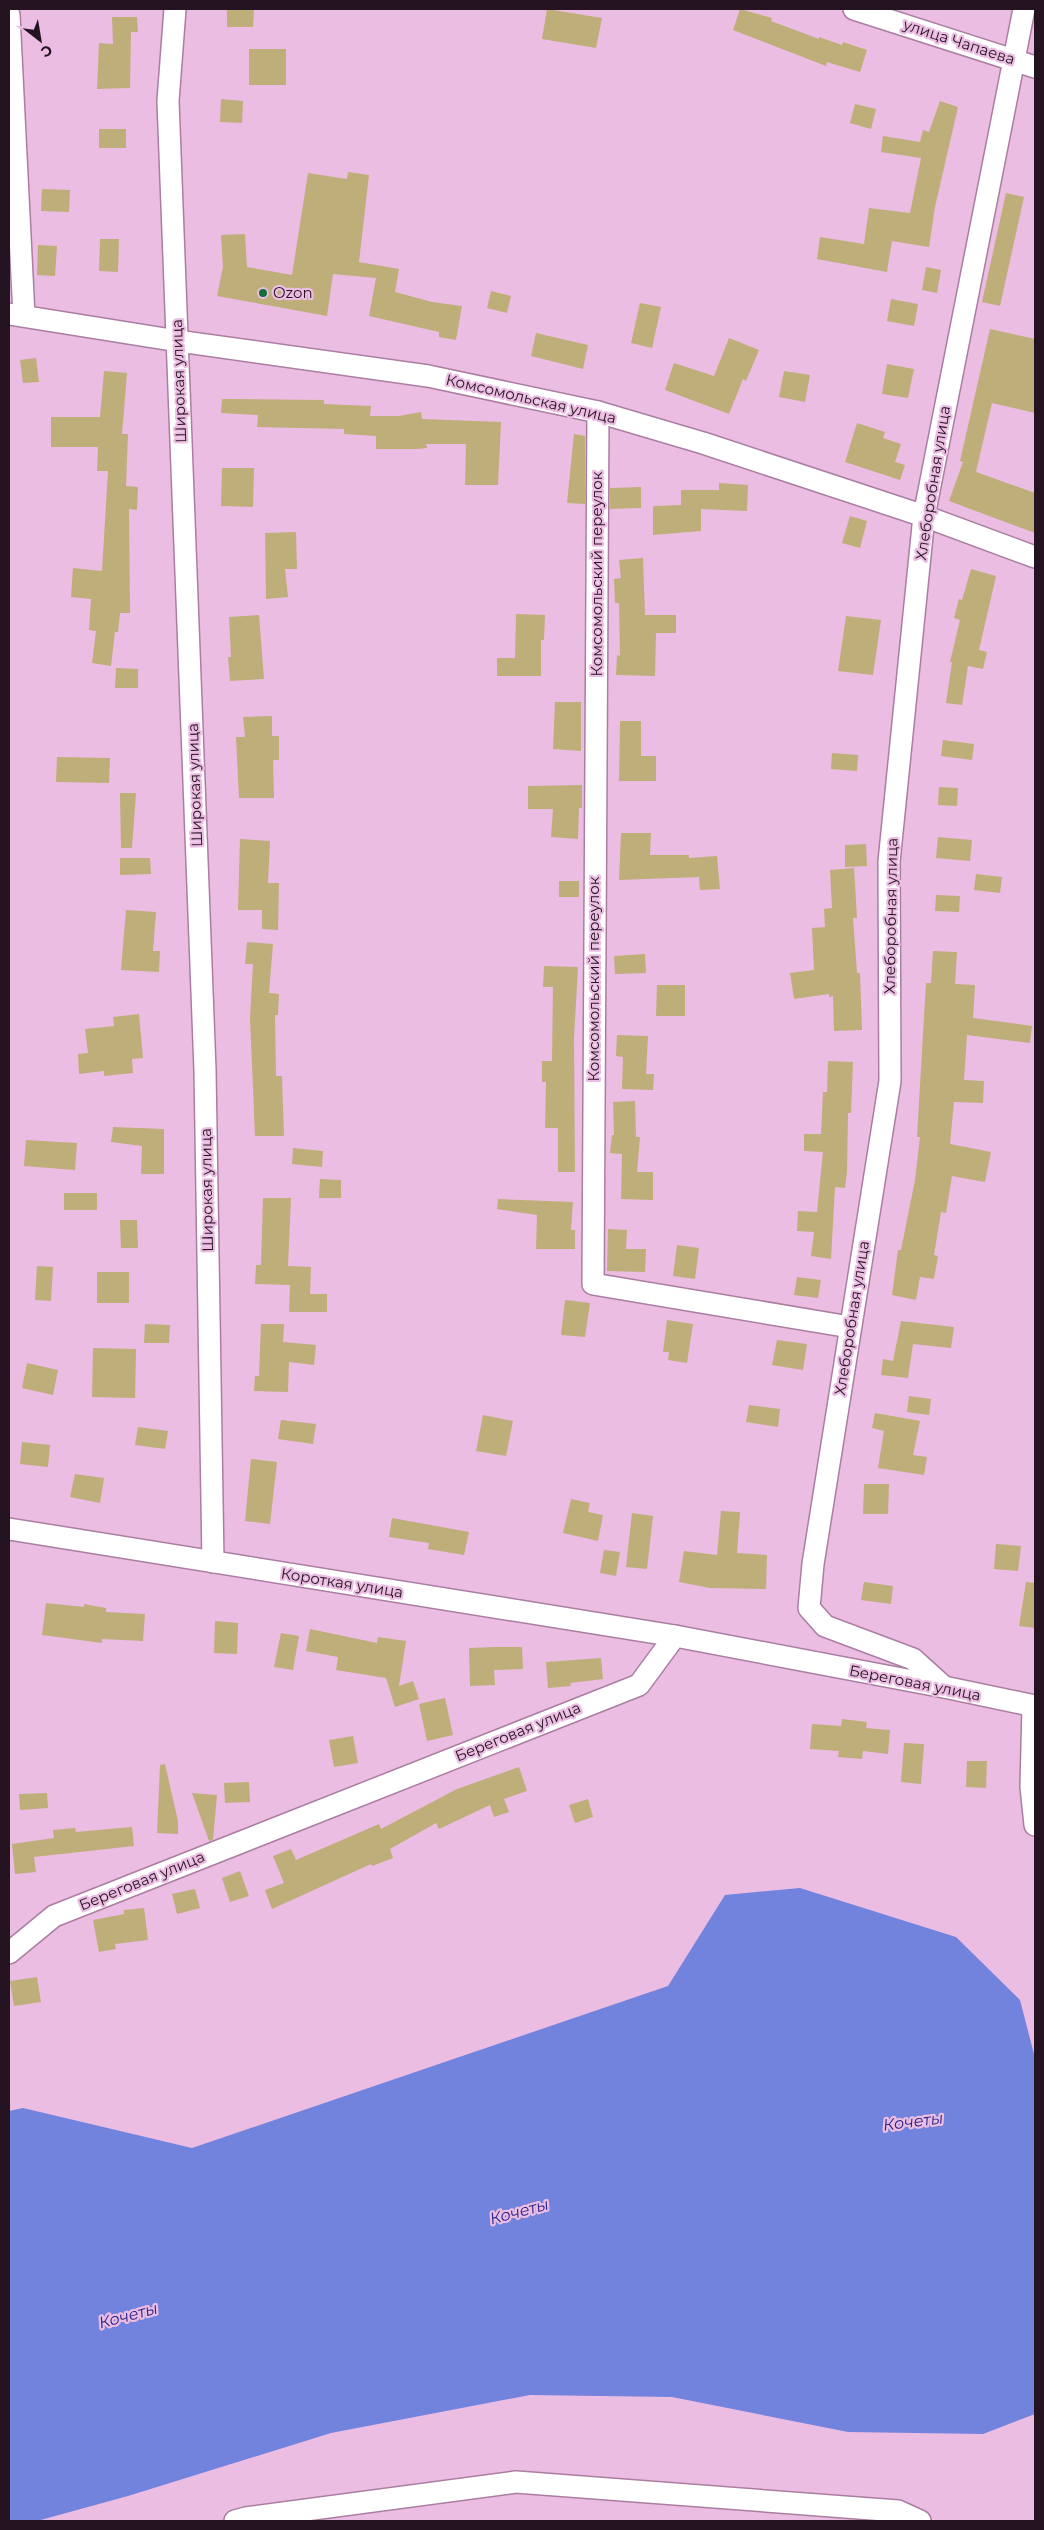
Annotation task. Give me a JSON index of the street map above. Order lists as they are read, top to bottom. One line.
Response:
{"streets":{"street":["улица Чапаева","Широкая улица","Комсомольская улица","Хлеборобная улица","Комсомольский переулок","Короткая улица","Береговая улица"]},"crossings":[["улица Чапаева","Хлеборобная улица"],["Широкая улица","Комсомольская улица"],["Широкая улица","Короткая улица"],["Комсомольская улица","Хлеборобная улица"],["Комсомольская улица","Комсомольский переулок"],["Хлеборобная улица","Комсомольский переулок"],["Хлеборобная улица","Береговая улица"],["Короткая улица","Береговая улица"]],"water":["Кочеты"],"places":["Ozon"],"north":"bottom right"}
